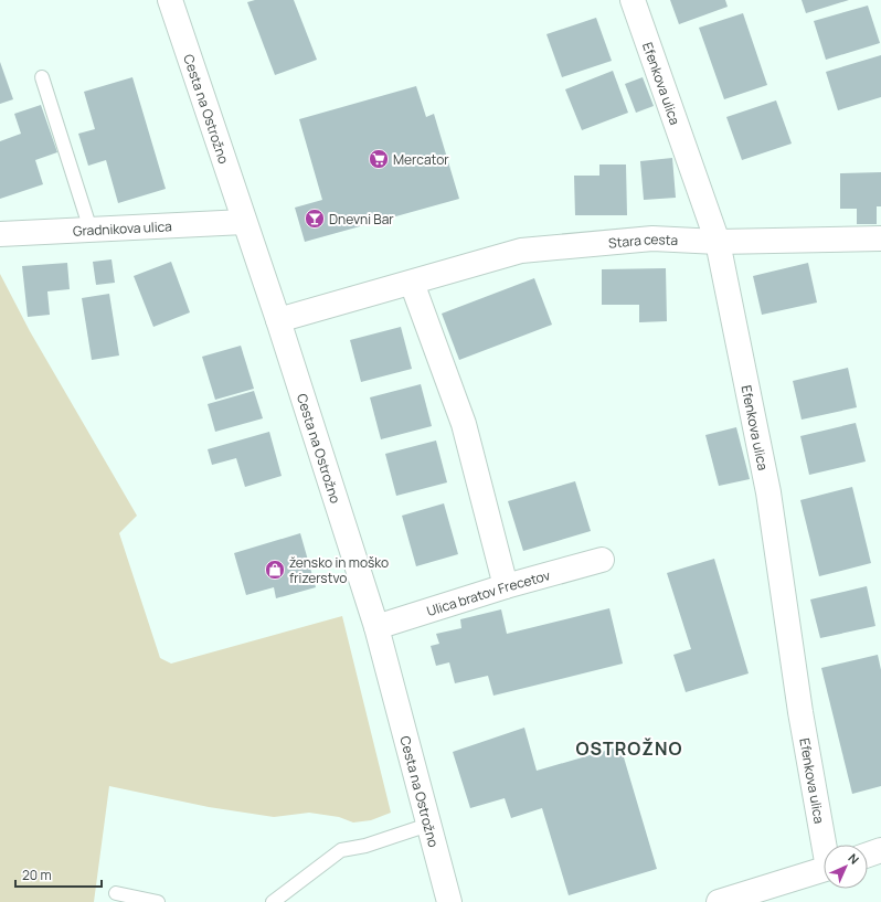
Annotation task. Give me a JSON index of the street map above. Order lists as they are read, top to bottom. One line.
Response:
{"streets":{"street":["Efenkova ulica","Cesta na Ostrožno","Gradnikova ulica","Stara cesta","Ulica bratov Frecetov"]},"crossings":[["Efenkova ulica","Stara cesta"],["Cesta na Ostrožno","Gradnikova ulica"],["Cesta na Ostrožno","Stara cesta"],["Cesta na Ostrožno","Ulica bratov Frecetov"]],"districts":["OSTROŽNO"],"places":{"supermarket":["Mercator"],"bar":["Dnevni Bar"],"shop":["žensko in moško frizerstvo"]},"scale_bar":"20 m","north":"top right"}
